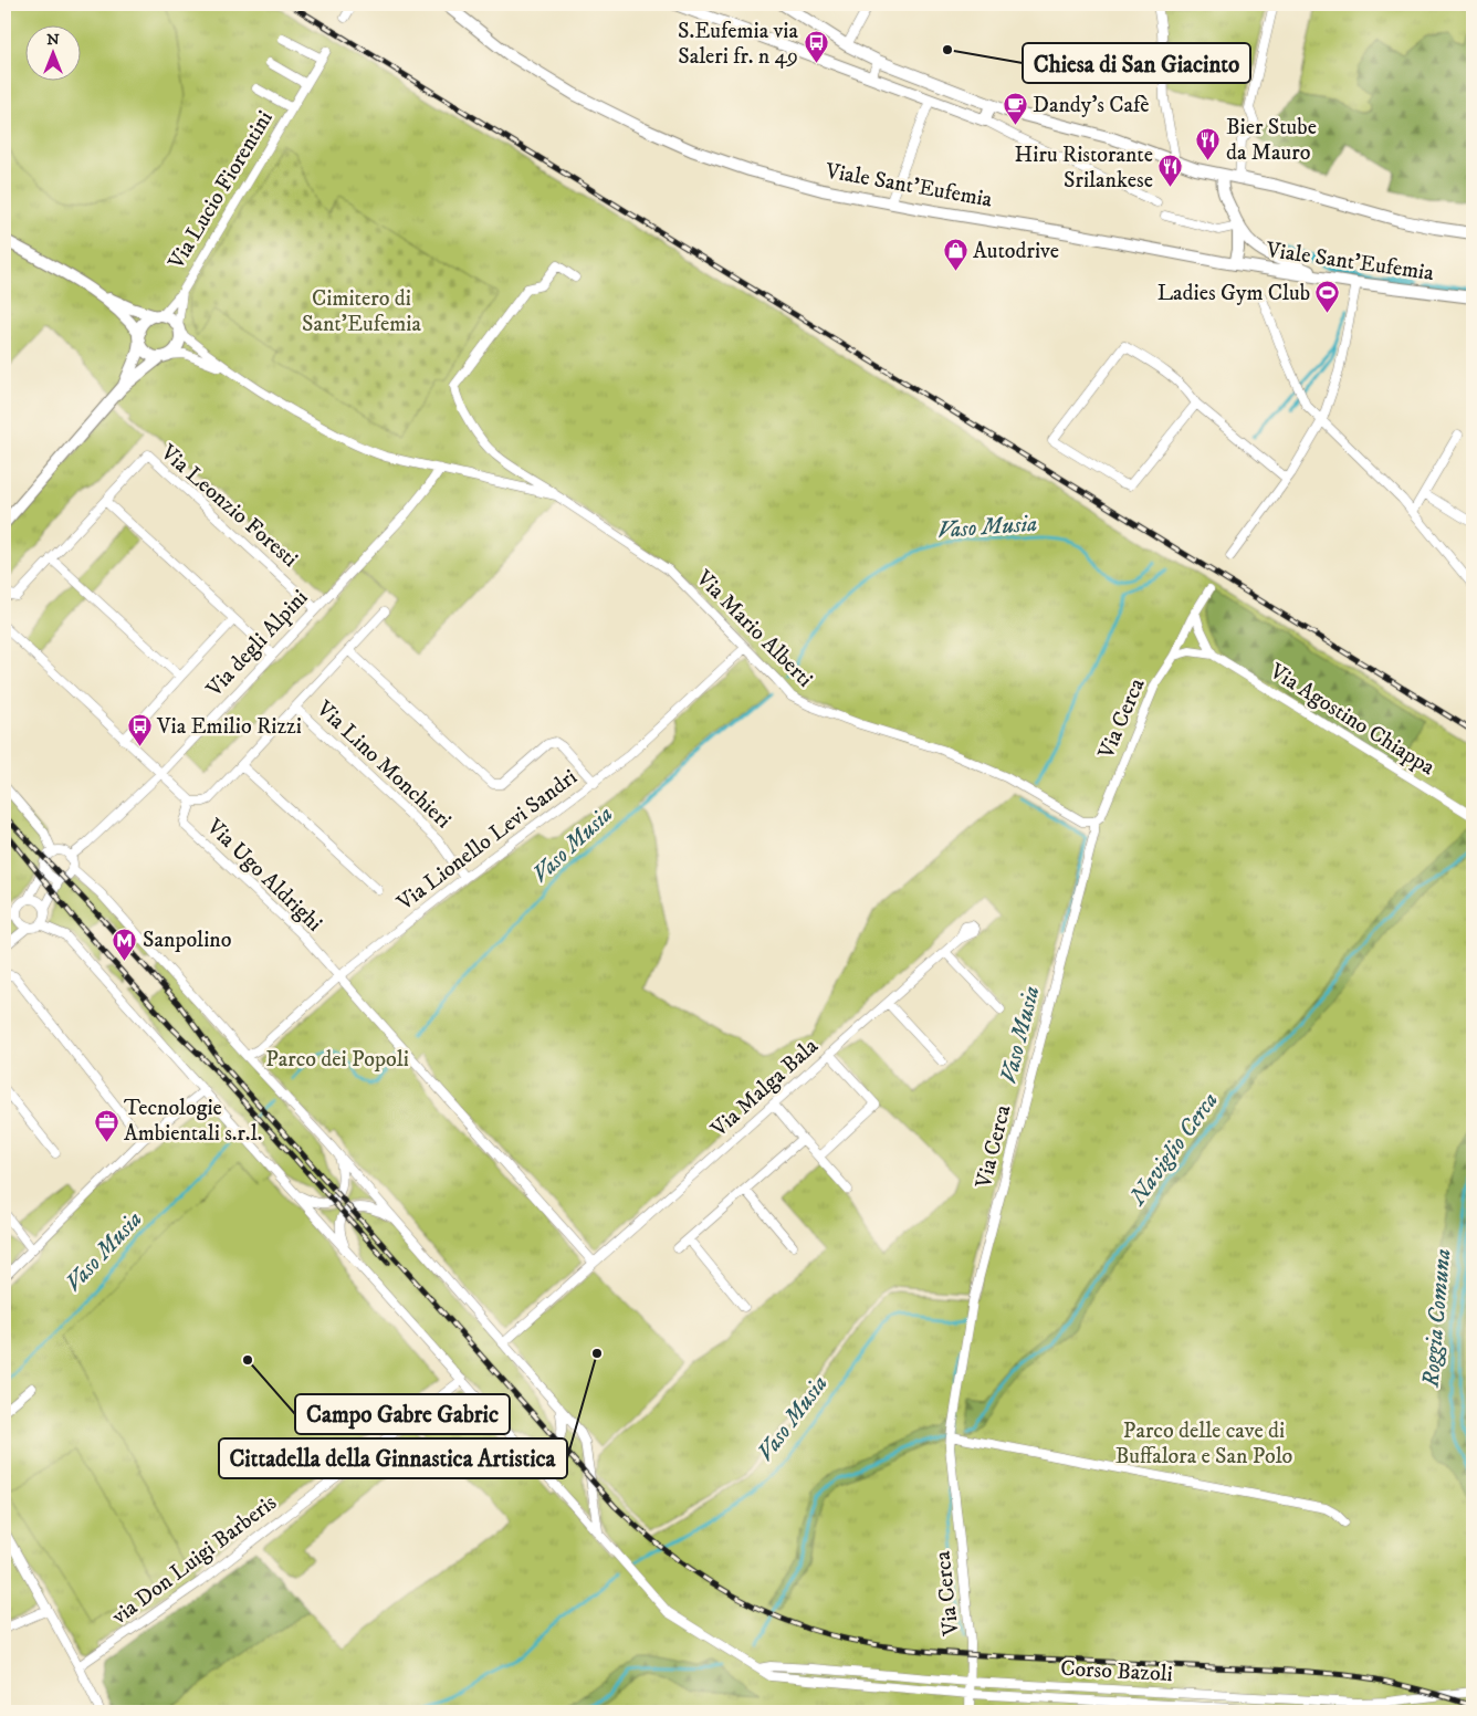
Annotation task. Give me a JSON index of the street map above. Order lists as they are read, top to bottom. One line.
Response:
{"streets":{"street":["Viale Sant'Eufemia","Via Lucio Fiorentini","Via Leonzio Foresti","Via Mario Alberti","Via degli Alpini","Via Cerca","Via Agostino Chiappa","Via Lino Monchieri","Via Lionello Levi Sandri","Via Ugo Aldrighi","Via Malga Bala","via Don Luigi Barberis","Corso Bazoli"]},"crossings":[["Via Lucio Fiorentini","Via Mario Alberti"],["Via Leonzio Foresti","Via degli Alpini"],["Via Mario Alberti","Via degli Alpini"],["Via Mario Alberti","Via Cerca"],["Via Mario Alberti","Via Lionello Levi Sandri"],["Via degli Alpini","Via Ugo Aldrighi"],["Via Cerca","Via Agostino Chiappa"],["Via Cerca","Corso Bazoli"],["Via Lino Monchieri","Via Lionello Levi Sandri"],["Via Lionello Levi Sandri","Via Ugo Aldrighi"],["via Don Luigi Barberis","Corso Bazoli"]],"water":["Vaso Musia","Naviglio Cerca","Roggia Comuna"],"parks":["Cimitero di Sant'Eufemia","Parco dei Popoli","Parco delle cave di Buffalora e San Polo"],"places":{"other":["Chiesa di San Giacinto","Cittadella della Ginnastica Artistica","Campo Gabre Gabric"],"bus stop":["S.Eufemia via Saleri fr. n 49","Via Emilio Rizzi"],"cafe":["Dandy's Cafè"],"restaurant":["Bier Stube da Mauro","Hiru Ristorante Srilankese"],"shop":["Autodrive"],"sports":["Ladies Gym Club"],"metro station":["Sanpolino"],"office":["Tecnologie Ambientali s.r.l."]},"north":"top"}
